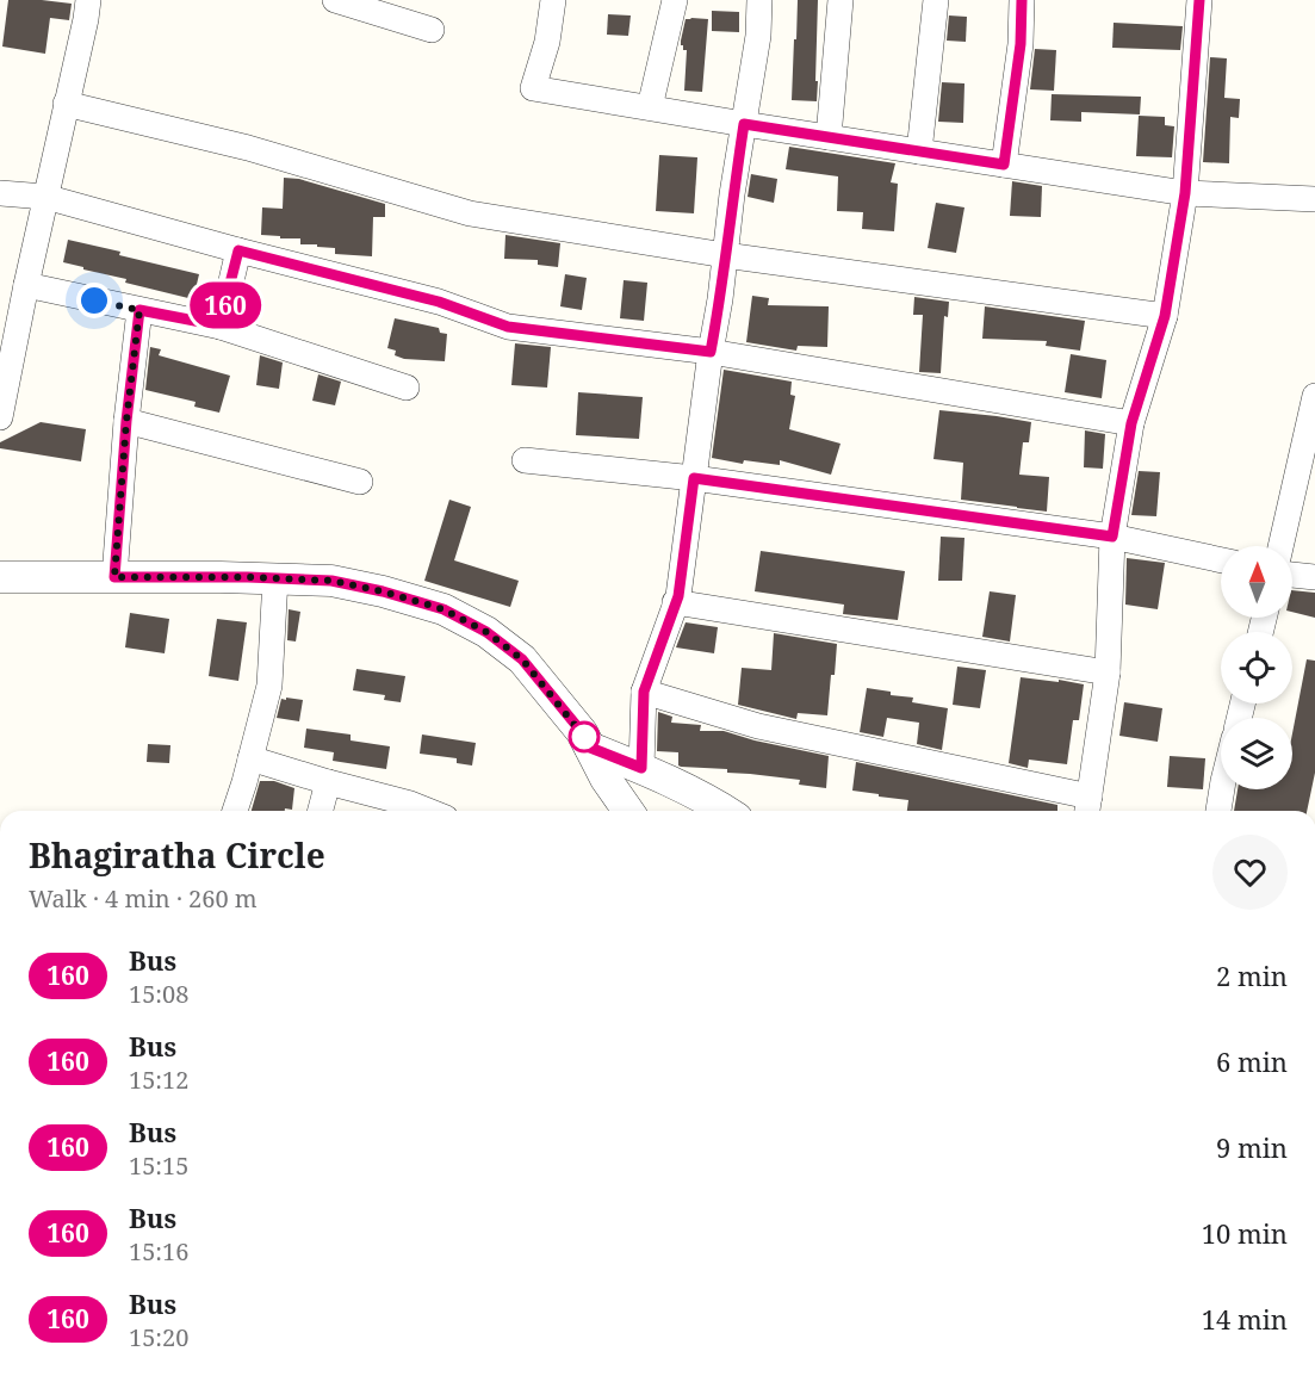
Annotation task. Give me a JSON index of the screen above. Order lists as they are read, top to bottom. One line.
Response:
{"lines":["bus line 160"],"north":"top","page":{"on_map":"160","heading":["Bhagiratha Circle","Walk · 4 min · 260 m"],"list":[{"mark":"160","name":"Bus","note":"15:08","value":"2 min"},{"mark":"160","name":"Bus","note":"15:12","value":"6 min"},{"mark":"160","name":"Bus","note":"15:15","value":"9 min"},{"mark":"160","name":"Bus","note":"15:16","value":"10 min"},{"mark":"160","name":"Bus","note":"15:20","value":"14 min"}]}}
